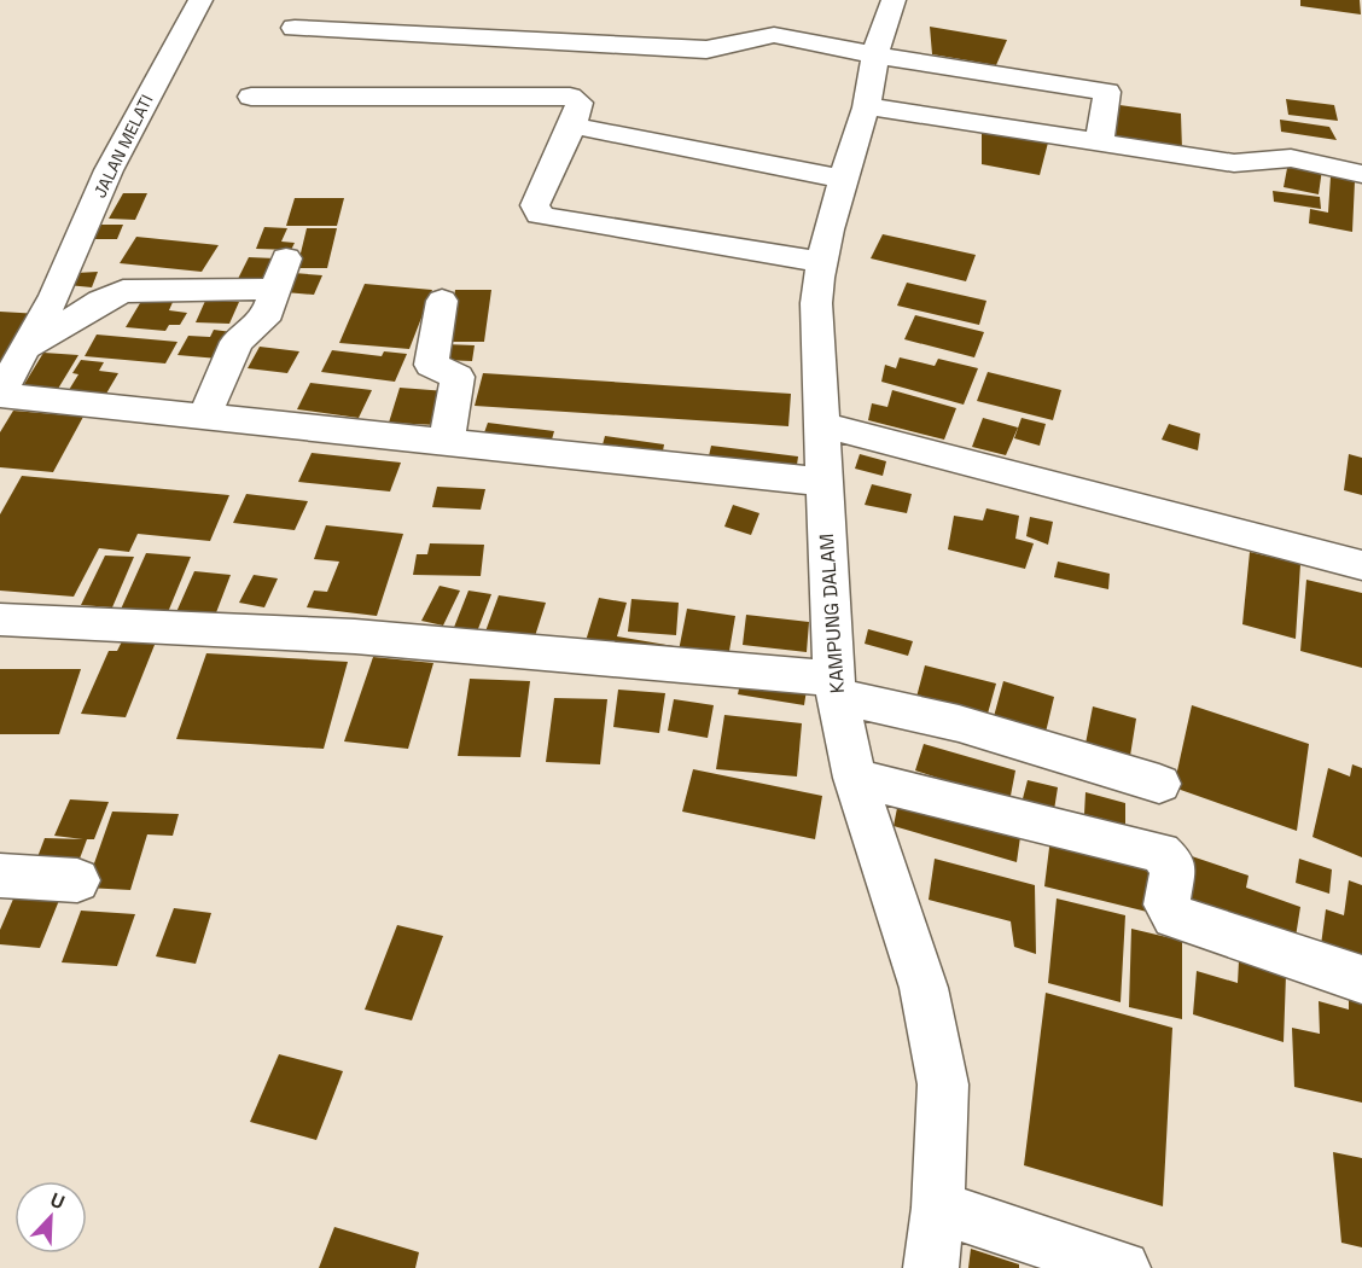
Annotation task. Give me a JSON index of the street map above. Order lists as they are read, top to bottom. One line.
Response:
{"streets":{"street":["JALAN MELATI","KAMPUNG DALAM"]},"north":"top right"}
